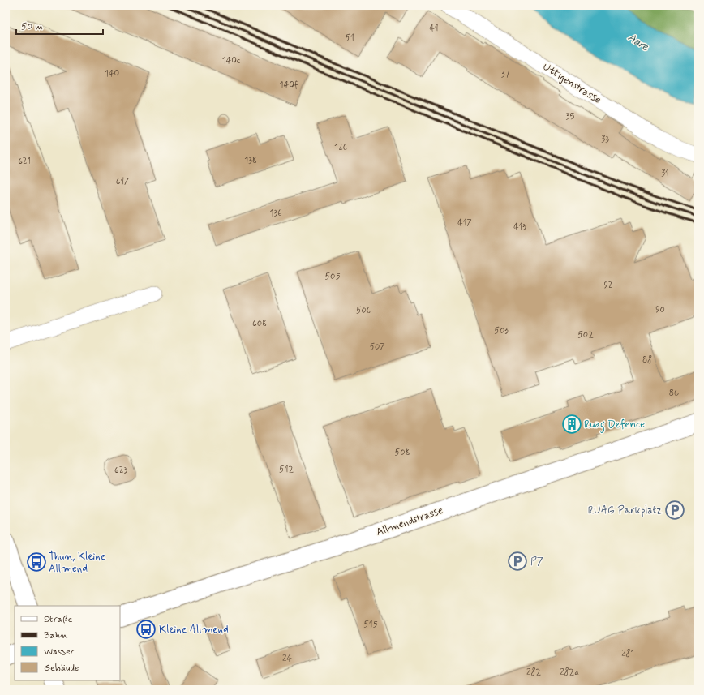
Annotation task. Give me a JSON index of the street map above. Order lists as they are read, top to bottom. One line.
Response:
{"streets":{"main road":["Allmendstrasse"],"street":["Uttigenstrasse"]},"water":["Aare"],"places":{"building":["Ruag Defence"],"parking":["RUAG Parkplatz","P7"],"bus stop":["Thun, Kleine Allmend","Kleine Allmend"]},"house_numbers":["41","51","140c","140","37","140f","35","33","126","138","621","31","617","136","417","413","505","92","90","506","608","503","502","507","88","86","508","512","623","515","281","24","282","282a"],"legend":["Straße","Bahn","Wasser","Gebäude"],"scale_bar":"50 m"}
